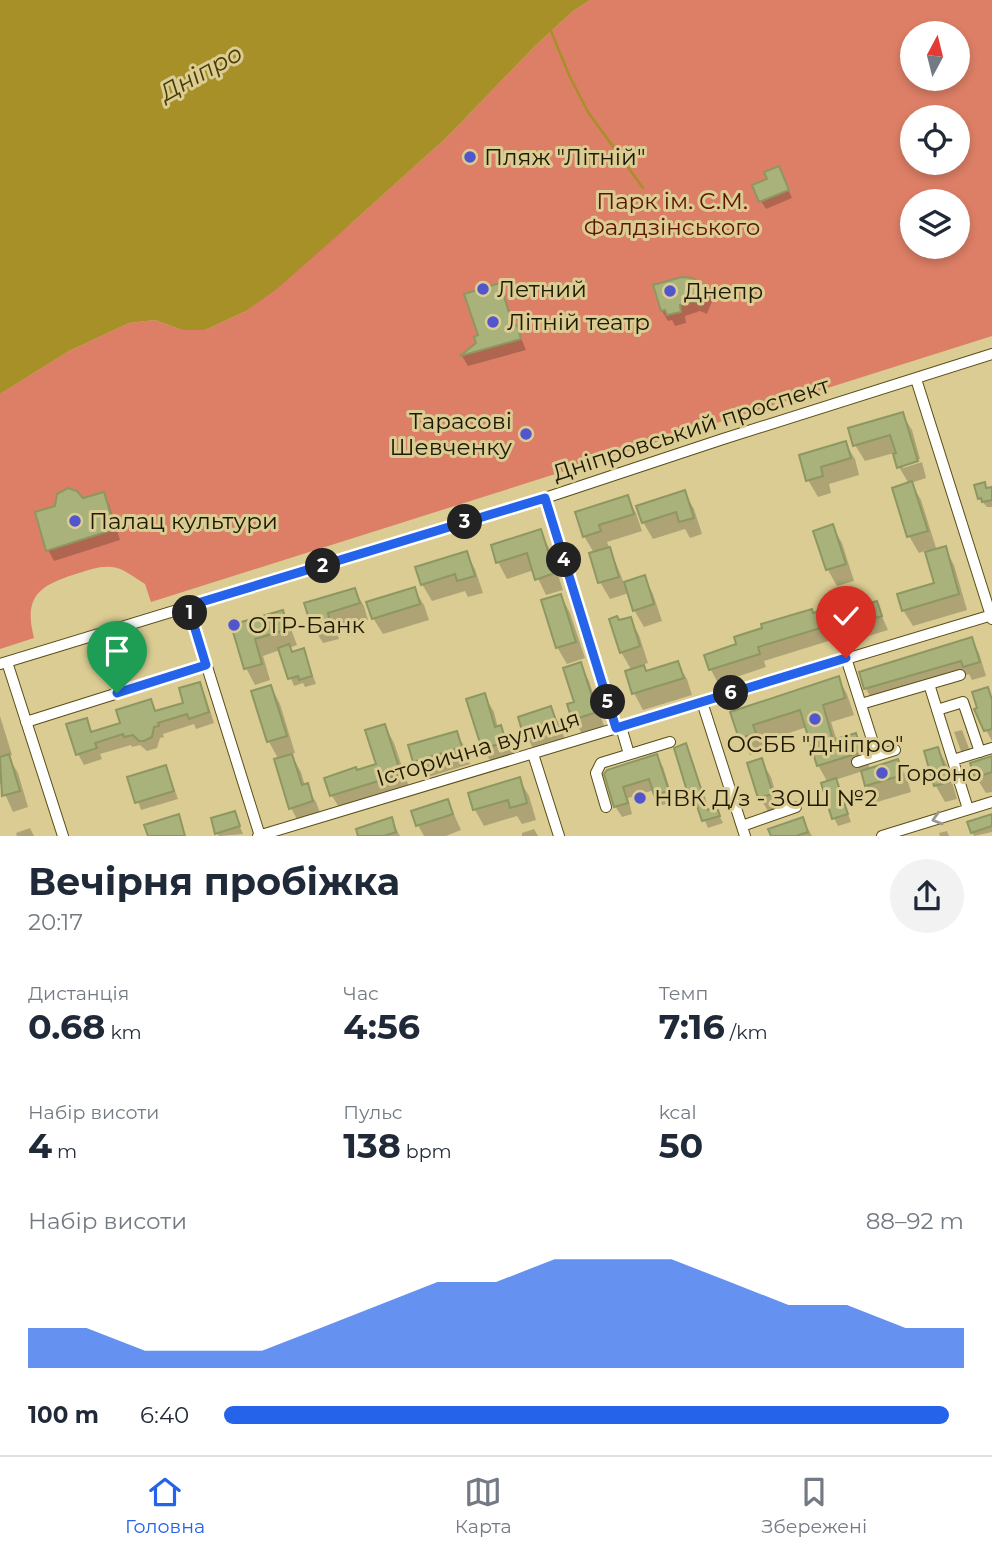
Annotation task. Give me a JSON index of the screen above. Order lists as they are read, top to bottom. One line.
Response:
{"streets":{"street":["Дніпровський проспект","Історична вулиця"]},"water":["Дніпро"],"parks":["Парк ім. С.М. Фалдзінського"],"places":["Пляж \"Літній\"","Летний","Днепр","Літній театр","Тарасові Шевченку","Палац культури","ОТР-Банк","ОСББ \"Днiпро\"","Гороно","НВК Д/з - ЗОШ №2"],"north":"top","page":{"pins":["3","4","2","1","6","5"],"heading":["Вечірня пробіжка","20:17"],"stats":[["Дистанція","0.68 km"],["Час","4:56"],["Темп","7:16 /km"],["Набір висоти","4 m"],["Пульс","138 bpm"],["kcal","50"]],"chart":["Набір висоти","88–92 m"],"list":[{"name":"100 m","note":"6:40"}],"tabs":["Головна","Карта","Збережені"]}}
